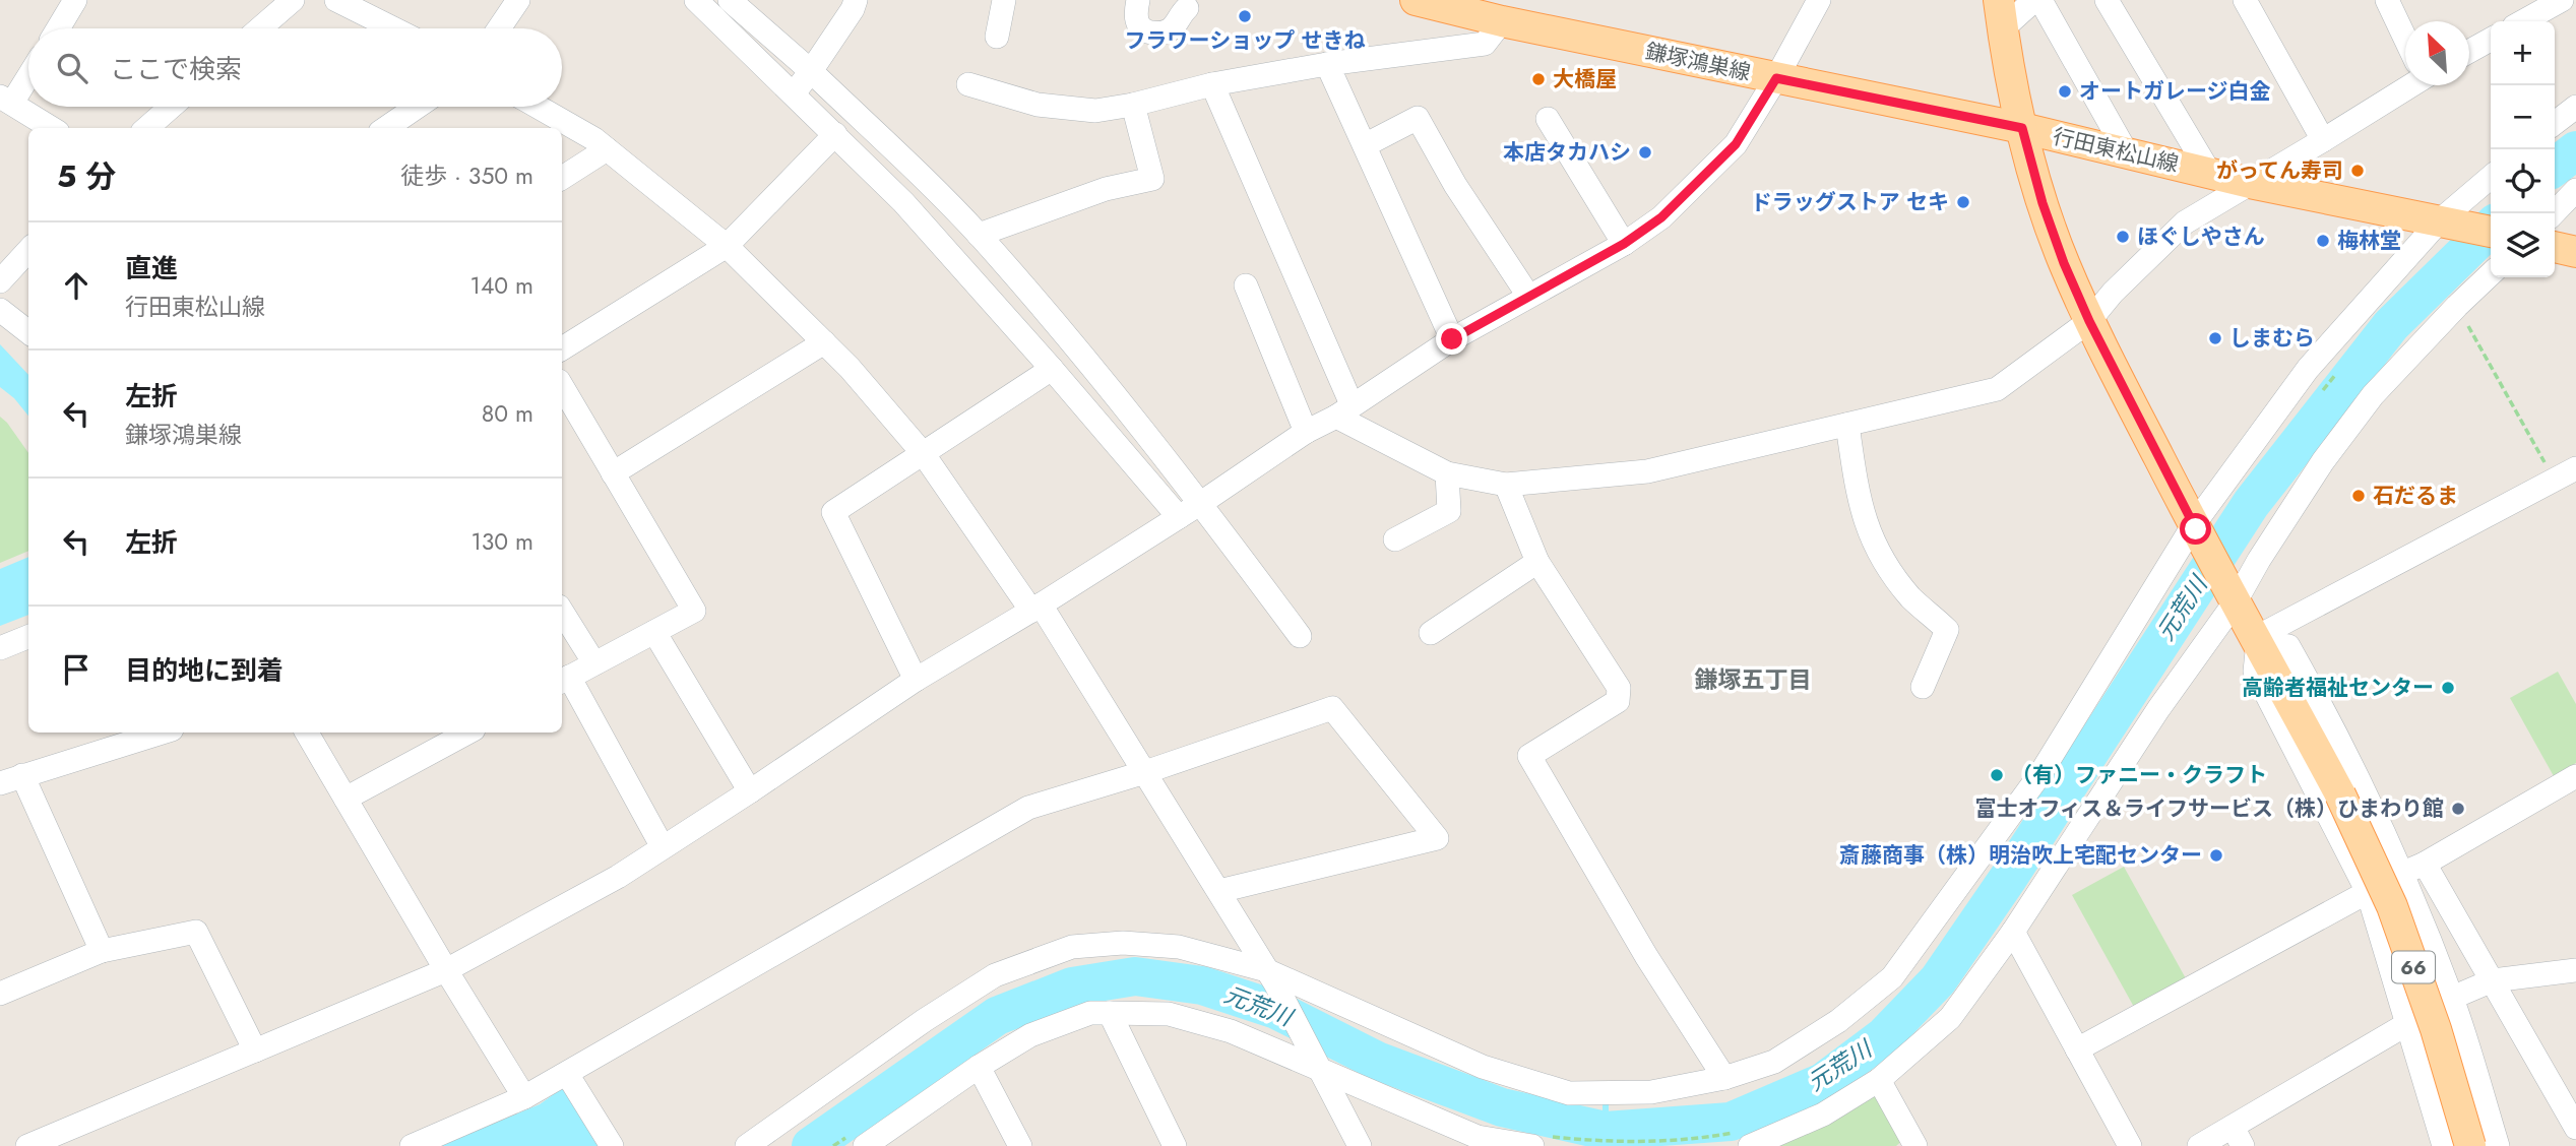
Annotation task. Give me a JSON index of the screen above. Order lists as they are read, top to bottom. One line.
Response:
{"streets":{"main road":["鎌塚鴻巣線","行田東松山線","66"]},"crossings":[["鎌塚鴻巣線","行田東松山線"],["行田東松山線","66"]],"districts":["鎌塚五丁目"],"water":["元荒川"],"places":["フラワーショップ せきね","大橋屋","オートガレージ白金","本店タカハシ","がってん寿司","ドラッグストア セキ","ほぐしやさん","梅林堂","しまむら","石だるま","高齢者福祉センター","（有）ファニー・クラフト","富士オフィス＆ライフサービス（株）ひまわり館","斎藤商事（株）明治吹上宅配センター"],"north":"top left","page":{"map_buttons":["+","−"],"search":"ここで検索","heading":["5 分","徒歩 · 350 m"],"list":[["直進","行田東松山線","140 m"],["左折","鎌塚鴻巣線","80 m"],["左折","130 m"],"目的地に到着"]}}
